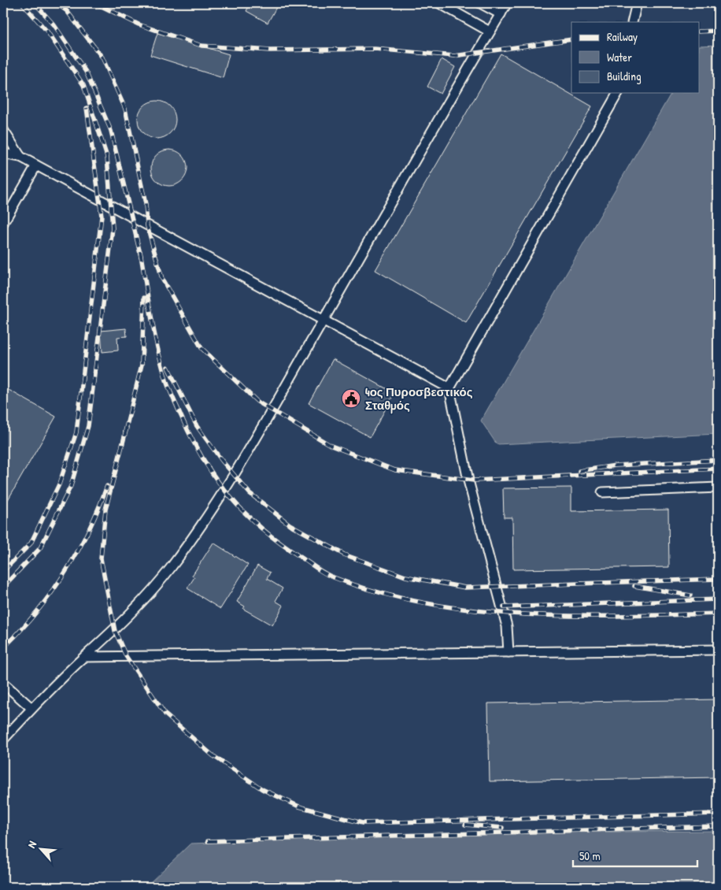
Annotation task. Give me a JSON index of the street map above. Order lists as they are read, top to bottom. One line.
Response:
{"places":{"public building":["4ος Πυροσβεστικός Σταθμός"]},"legend":["Railway","Water","Building"],"scale_bar":"50 m","north":"top left"}
